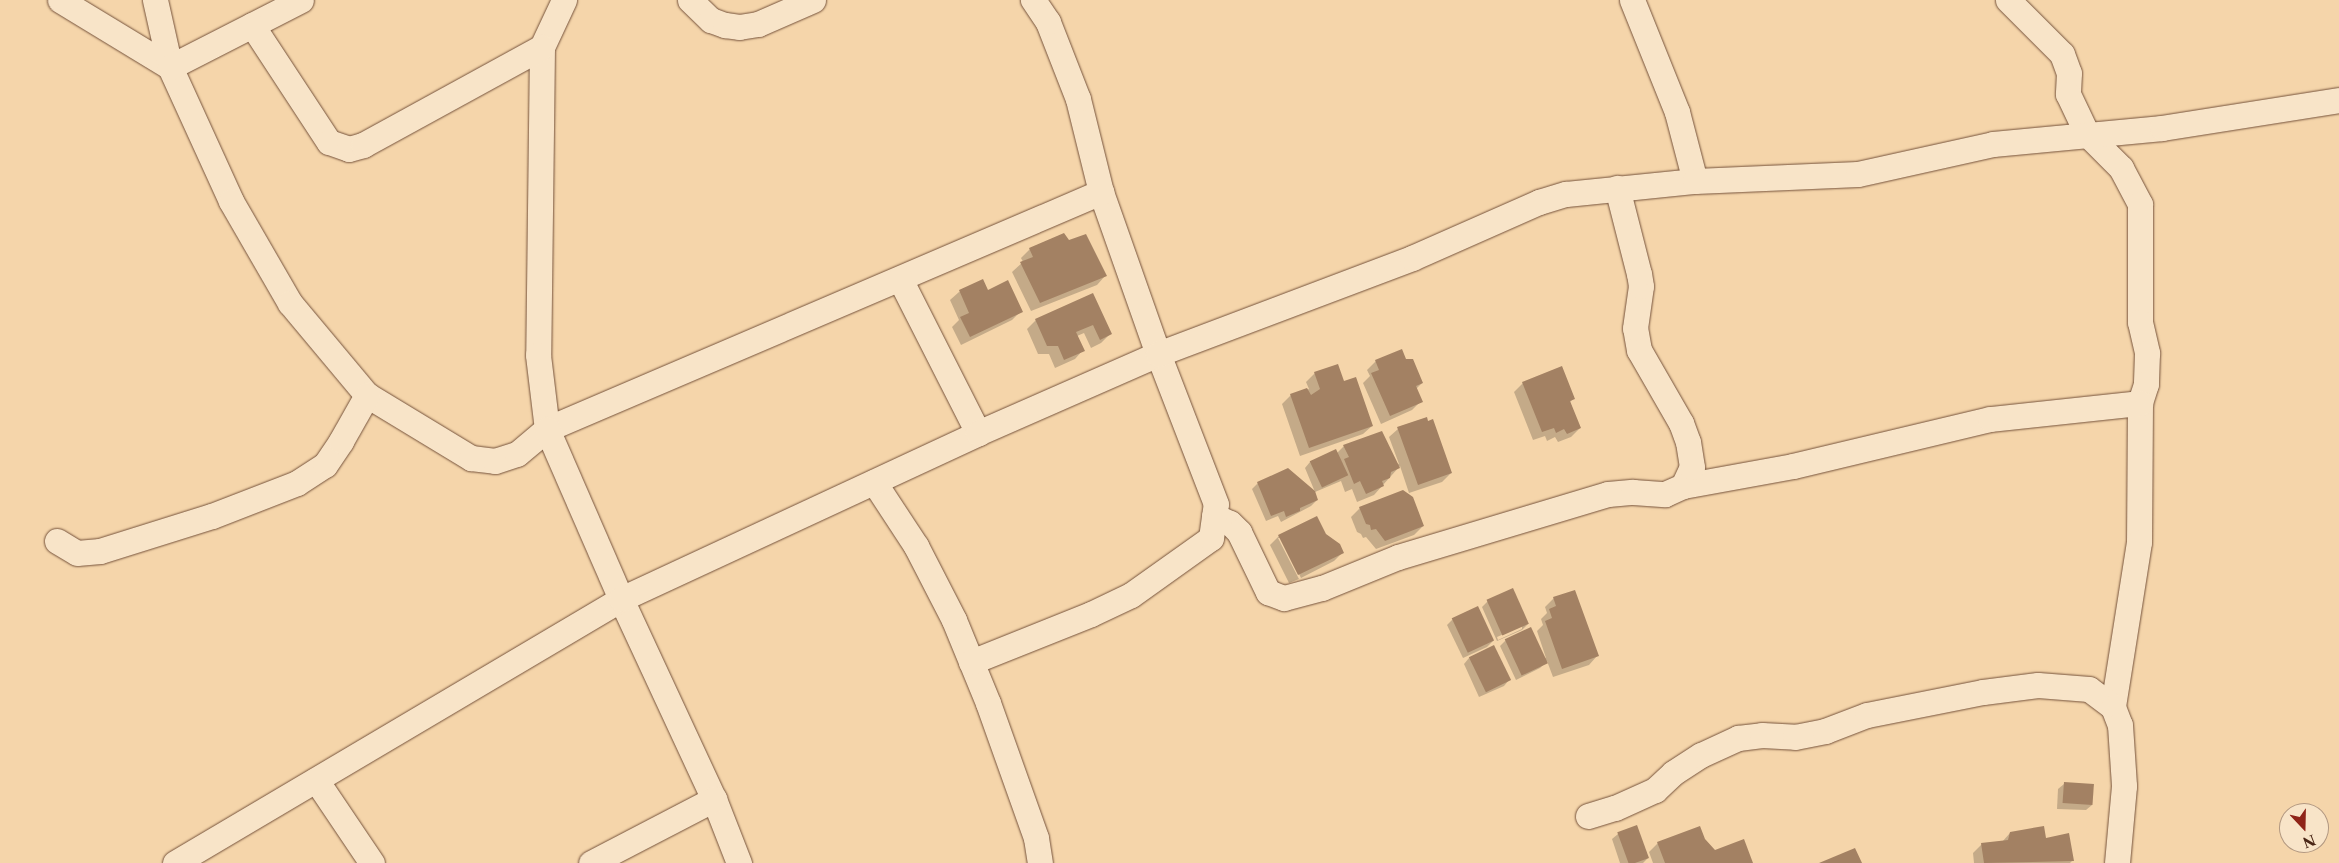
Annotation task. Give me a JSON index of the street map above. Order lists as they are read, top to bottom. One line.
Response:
{"north":"bottom"}
